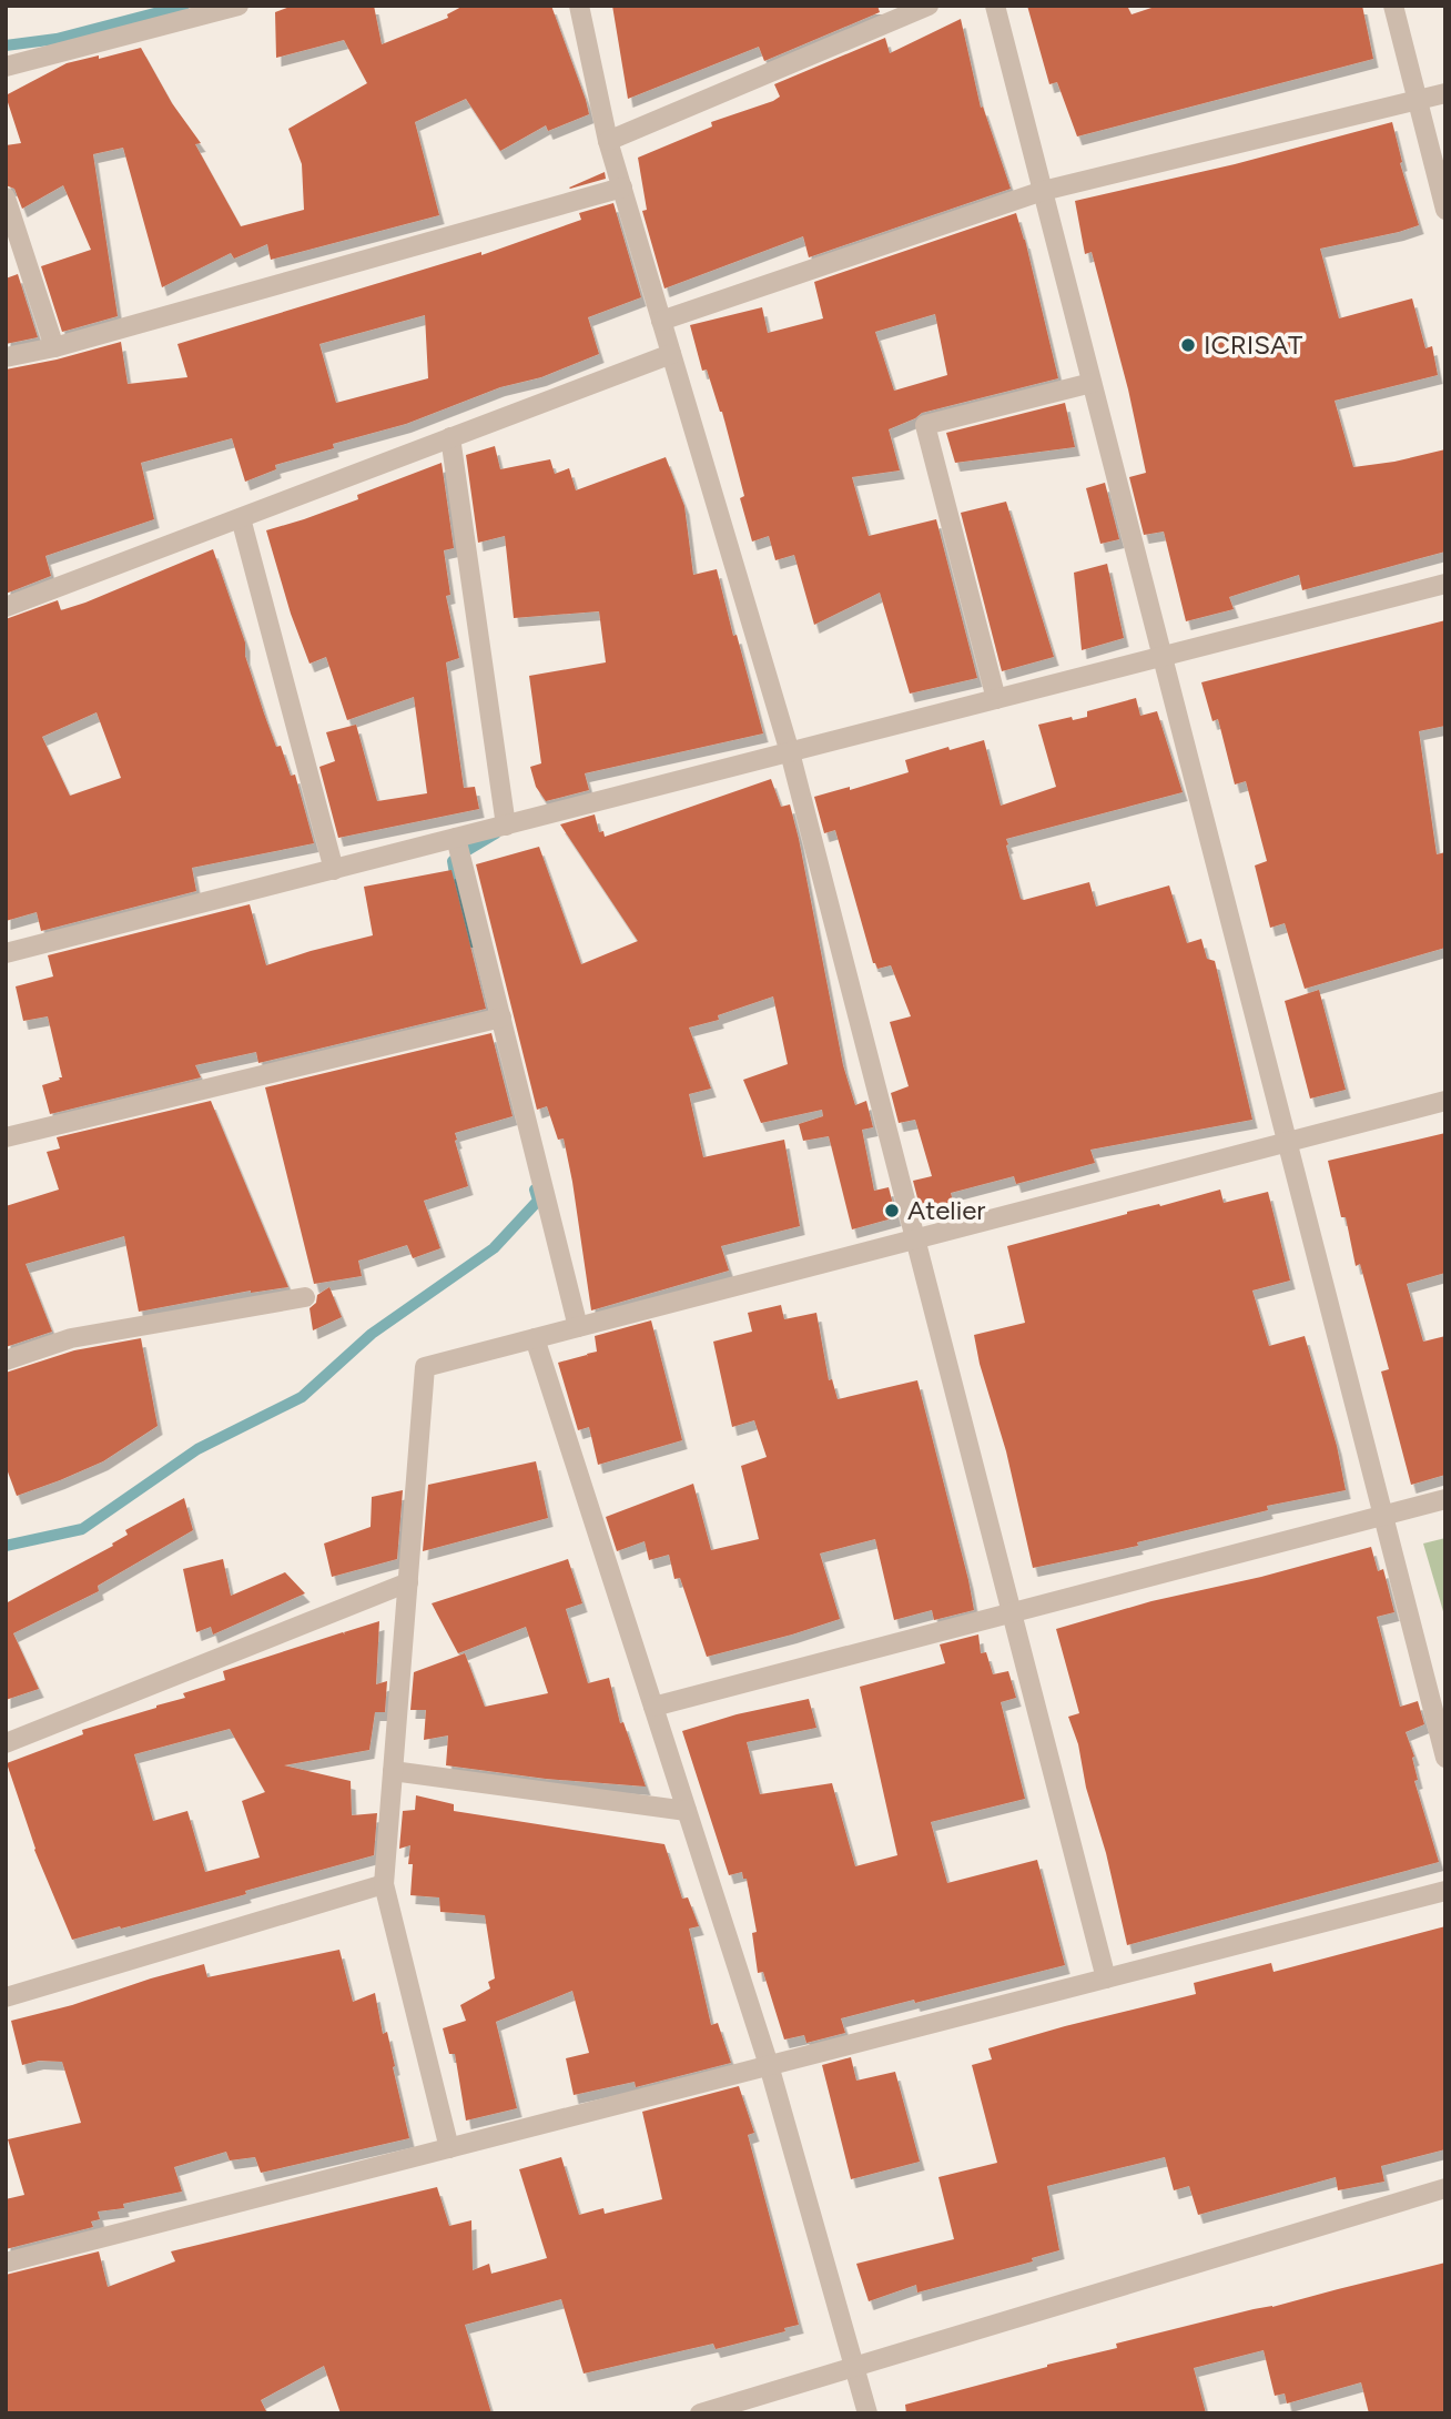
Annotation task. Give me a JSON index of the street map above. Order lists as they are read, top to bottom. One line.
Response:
{"places":["ICRISAT","Atelier"]}
